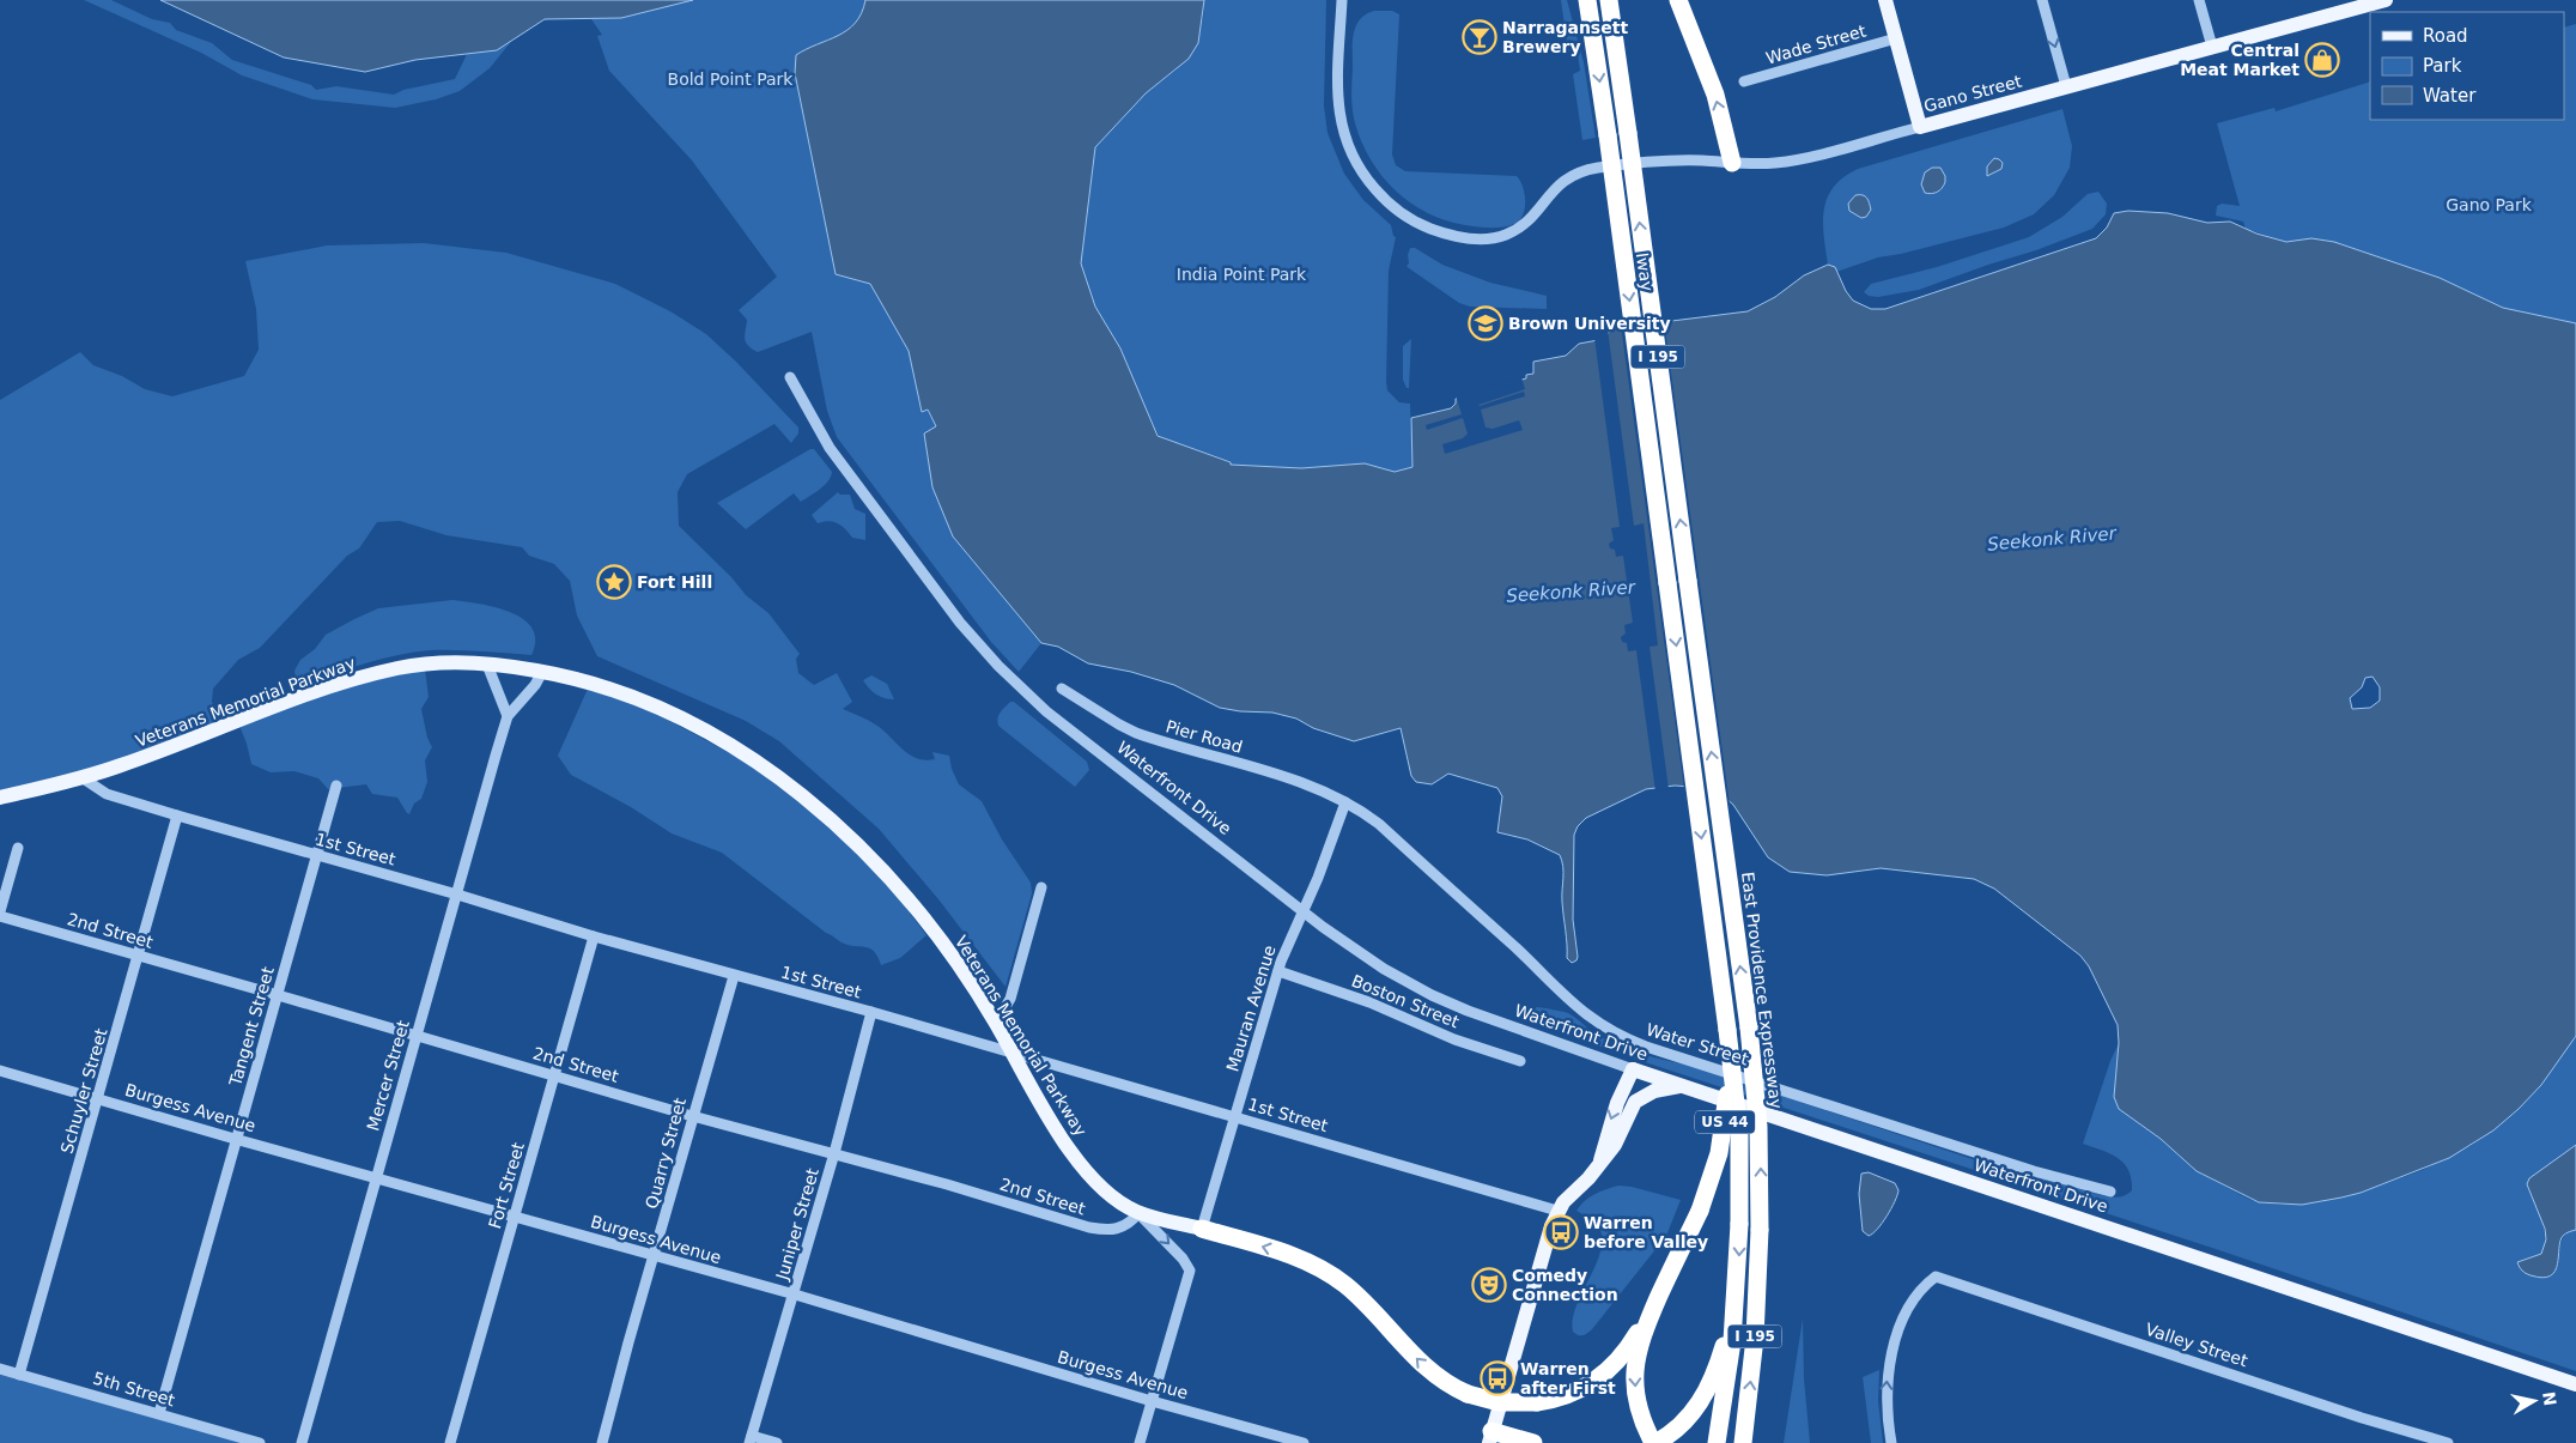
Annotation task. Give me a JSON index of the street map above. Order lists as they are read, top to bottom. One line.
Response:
{"streets":{"highway":["Iway","I 195","East Providence Expressway","US 44"],"main road":["Gano Street","Veterans Memorial Parkway","Waterfront Drive"],"street":["Wade Street","Pier Road","1st Street","2nd Street","Boston Street","Mauran Avenue","Tangent Street","Water Street","Mercer Street","Schuyler Street","Burgess Avenue","Quarry Street","Fort Street","Juniper Street","Valley Street","5th Street"]},"crossings":[["Iway","I 195"],["Iway","East Providence Expressway"],["Iway","US 44"],["I 195","US 44"],["Veterans Memorial Parkway","1st Street"],["Veterans Memorial Parkway","2nd Street"],["Veterans Memorial Parkway","Mauran Avenue"],["Veterans Memorial Parkway","Mercer Street"],["Pier Road","Mauran Avenue"],["Pier Road","Water Street"],["Waterfront Drive","Mauran Avenue"],["1st Street","Mauran Avenue"],["1st Street","Tangent Street"],["1st Street","Mercer Street"],["1st Street","Schuyler Street"],["1st Street","Quarry Street"],["1st Street","Fort Street"],["1st Street","Juniper Street"],["2nd Street","Tangent Street"],["2nd Street","Mercer Street"],["2nd Street","Schuyler Street"],["2nd Street","Quarry Street"],["2nd Street","Fort Street"],["2nd Street","Juniper Street"],["Boston Street","Mauran Avenue"],["Mauran Avenue","Water Street"],["Tangent Street","Burgess Avenue"],["Tangent Street","5th Street"],["Mercer Street","Burgess Avenue"],["Schuyler Street","Burgess Avenue"],["Schuyler Street","5th Street"],["Burgess Avenue","Quarry Street"],["Burgess Avenue","Fort Street"],["Burgess Avenue","Juniper Street"]],"water":["Seekonk River"],"parks":["Bold Point Park","Gano Park","India Point Park"],"places":{"bar":["Narragansett Brewery"],"shop":["Central Meat Market"],"school or university":["Brown University"],"place":["Fort Hill"],"bus stop":["Warren before Valley","Warren after First"],"theatre":["Comedy Connection"]},"legend":["Road","Park","Water"],"north":"right"}
